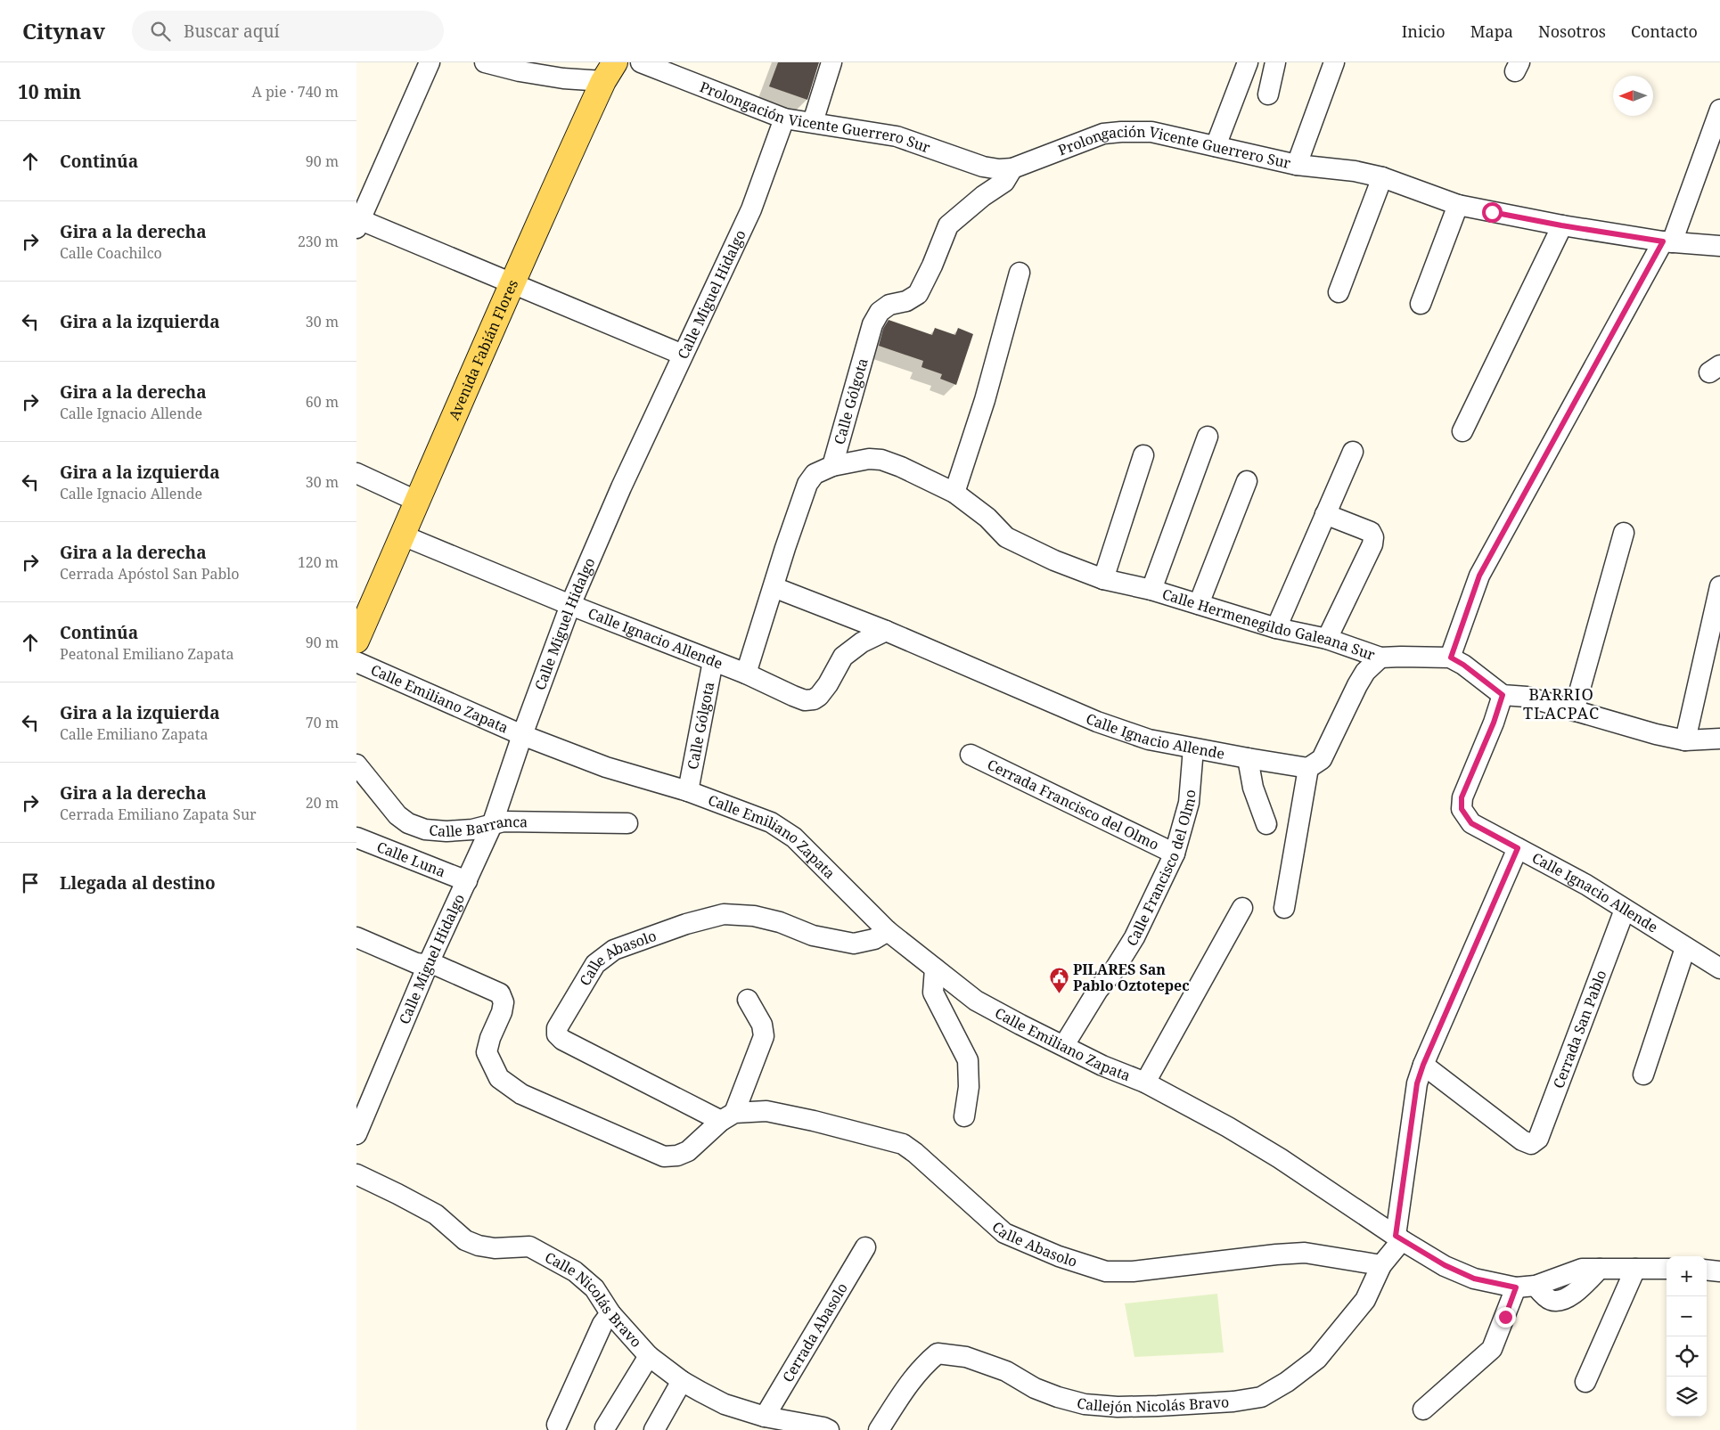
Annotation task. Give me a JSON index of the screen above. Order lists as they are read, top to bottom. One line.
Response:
{"streets":{"main road":["Avenida Fabián Flores"],"street":["Prolongación Vicente Guerrero Sur","Calle Miguel Hidalgo","Calle Gólgota","Calle Hermenegildo Galeana Sur","Calle Ignacio Allende","Calle Emiliano Zapata","Cerrada Francisco del Olmo","Calle Barranca","Calle Luna","Calle Francisco del Olmo","Calle Abasolo","Cerrada San Pablo","Calle Nicolás Bravo","Cerrada Abasolo","Callejón Nicolás Bravo"]},"crossings":[["Prolongación Vicente Guerrero Sur","Calle Miguel Hidalgo"],["Prolongación Vicente Guerrero Sur","Calle Gólgota"],["Calle Miguel Hidalgo","Calle Ignacio Allende"],["Calle Miguel Hidalgo","Calle Emiliano Zapata"],["Calle Miguel Hidalgo","Calle Barranca"],["Calle Miguel Hidalgo","Calle Luna"],["Avenida Fabián Flores","Calle Ignacio Allende"],["Calle Gólgota","Calle Hermenegildo Galeana Sur"],["Calle Gólgota","Calle Ignacio Allende"],["Calle Gólgota","Calle Emiliano Zapata"],["Calle Ignacio Allende","Calle Francisco del Olmo"],["Calle Ignacio Allende","Cerrada San Pablo"],["Calle Emiliano Zapata","Calle Francisco del Olmo"],["Calle Emiliano Zapata","Calle Abasolo"],["Calle Emiliano Zapata","Callejón Nicolás Bravo"],["Cerrada Francisco del Olmo","Calle Francisco del Olmo"],["Calle Abasolo","Callejón Nicolás Bravo"],["Calle Nicolás Bravo","Cerrada Abasolo"]],"districts":["BARRIO TLACPAC"],"places":{"public building":["PILARES San Pablo Oztotepec"]},"north":"left","page":{"header":"Citynav","search":"Buscar aquí","nav":["Inicio","Mapa","Nosotros","Contacto"],"heading":["10 min","A pie · 740 m"],"list":[["Continúa","90 m"],["Gira a la derecha","Calle Coachilco","230 m"],["Gira a la izquierda","30 m"],["Gira a la derecha","Calle Ignacio Allende","60 m"],["Gira a la izquierda","Calle Ignacio Allende","30 m"],["Gira a la derecha","Cerrada Apóstol San Pablo","120 m"],["Continúa","Peatonal Emiliano Zapata","90 m"],["Gira a la izquierda","Calle Emiliano Zapata","70 m"],["Gira a la derecha","Cerrada Emiliano Zapata Sur","20 m"],"Llegada al destino"],"map_buttons":["+","−"]}}
